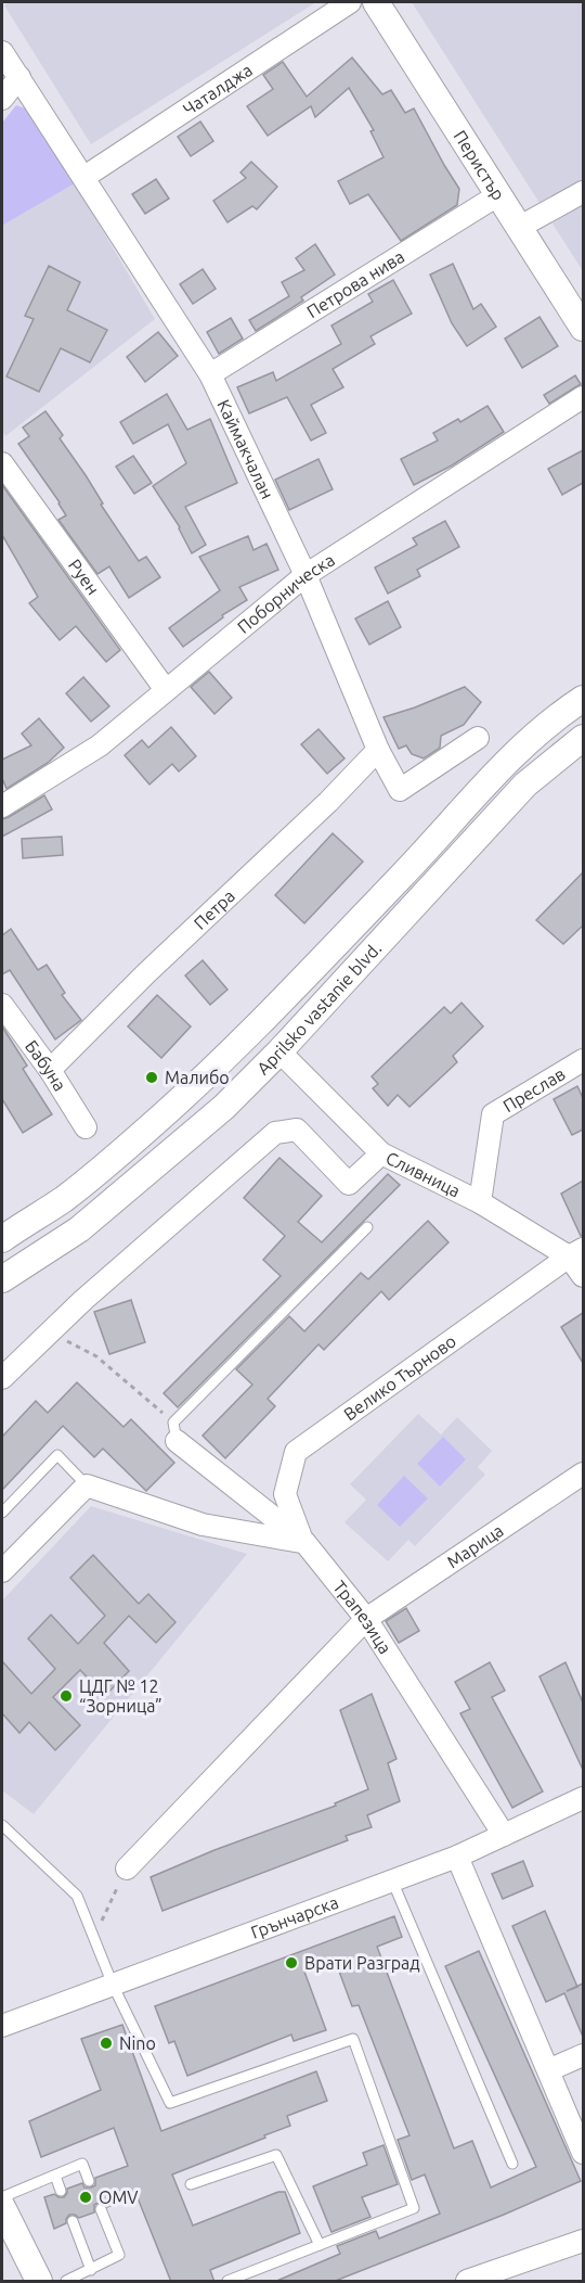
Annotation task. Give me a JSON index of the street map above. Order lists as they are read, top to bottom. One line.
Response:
{"streets":{"street":["Чаталджа","Перистър","Петрова нива","Каймакчалан","Руен","Поборническа","Петра","Aprilsko vastanie blvd.","Бабуна","Преслав","Сливница","Велико Търново","Марица","Трапезица","Грънчарска"]},"crossings":[["Чаталджа","Каймакчалан"],["Перистър","Петрова нива"],["Петрова нива","Каймакчалан"],["Каймакчалан","Поборническа"],["Каймакчалан","Петра"],["Руен","Поборническа"],["Петра","Бабуна"],["Aprilsko vastanie blvd.","Сливница"],["Преслав","Сливница"],["Сливница","Велико Търново"],["Велико Търново","Трапезица"],["Марица","Трапезица"],["Трапезица","Грънчарска"]],"places":["Малибо","ЦДГ № 12 “Зорница”","Врати Разград","Nino","OMV"]}
